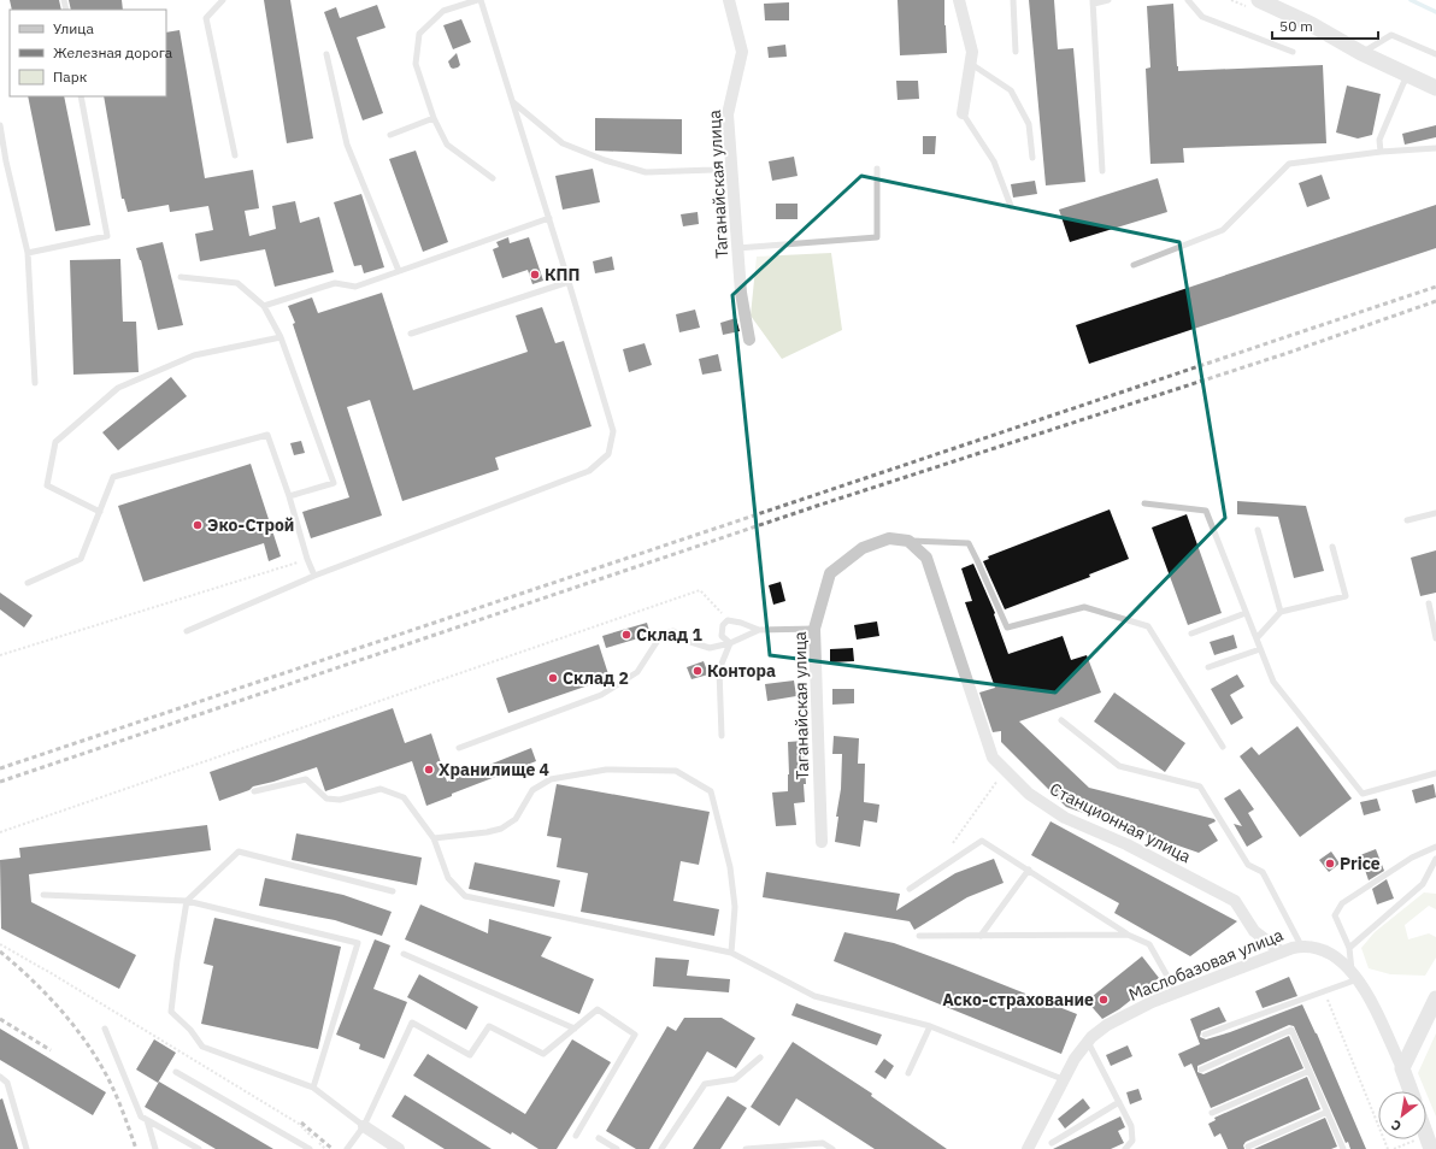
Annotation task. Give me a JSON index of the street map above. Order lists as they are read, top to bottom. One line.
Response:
{"streets":{"street":["Таганайская улица","Станционная улица","Маслобазовая улица"]},"crossings":[["Таганайская улица","Станционная улица"],["Станционная улица","Маслобазовая улица"]],"places":["КПП","Эко-Строй","Склад 1","Контора","Склад 2","Хранилище 4","Price","Аско-страхование"],"legend":["Улица","Железная дорога","Парк"],"scale_bar":"50 m","north":"bottom left"}
